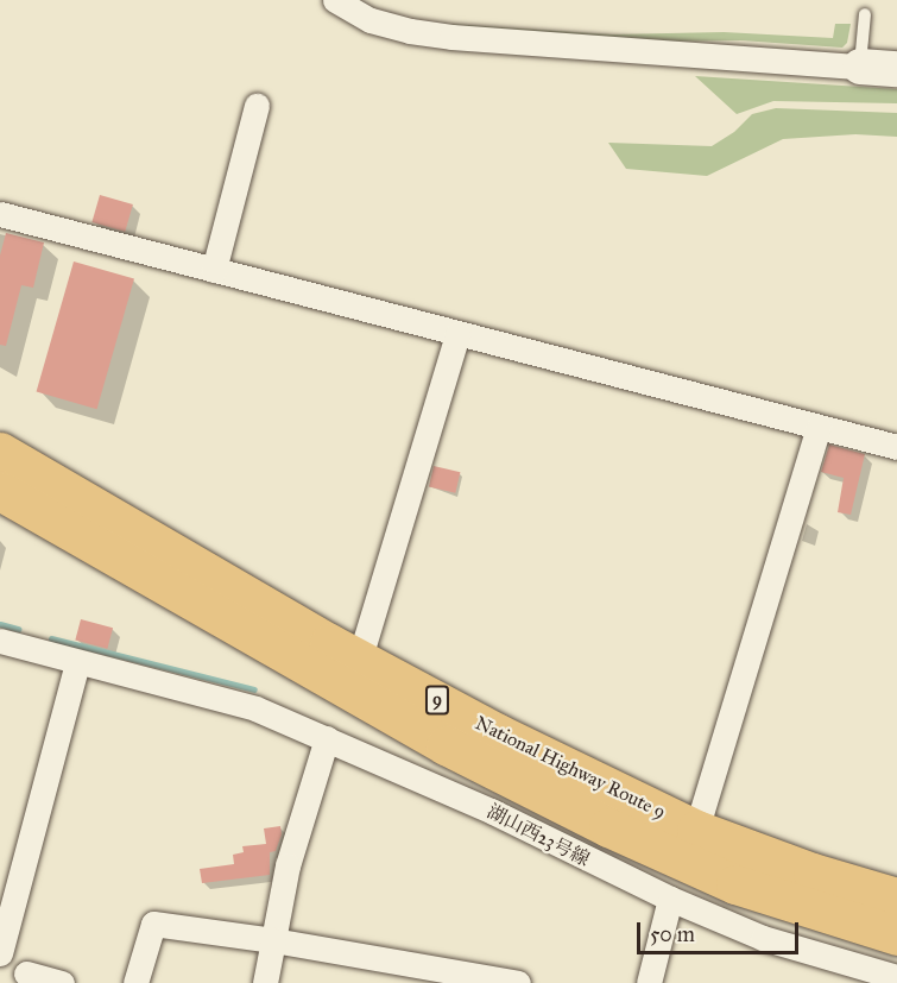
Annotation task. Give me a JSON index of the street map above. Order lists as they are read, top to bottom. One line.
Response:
{"streets":{"highway":["9","National Highway Route 9"],"street":["湖山西23号線"]},"scale_bar":"50 m"}
